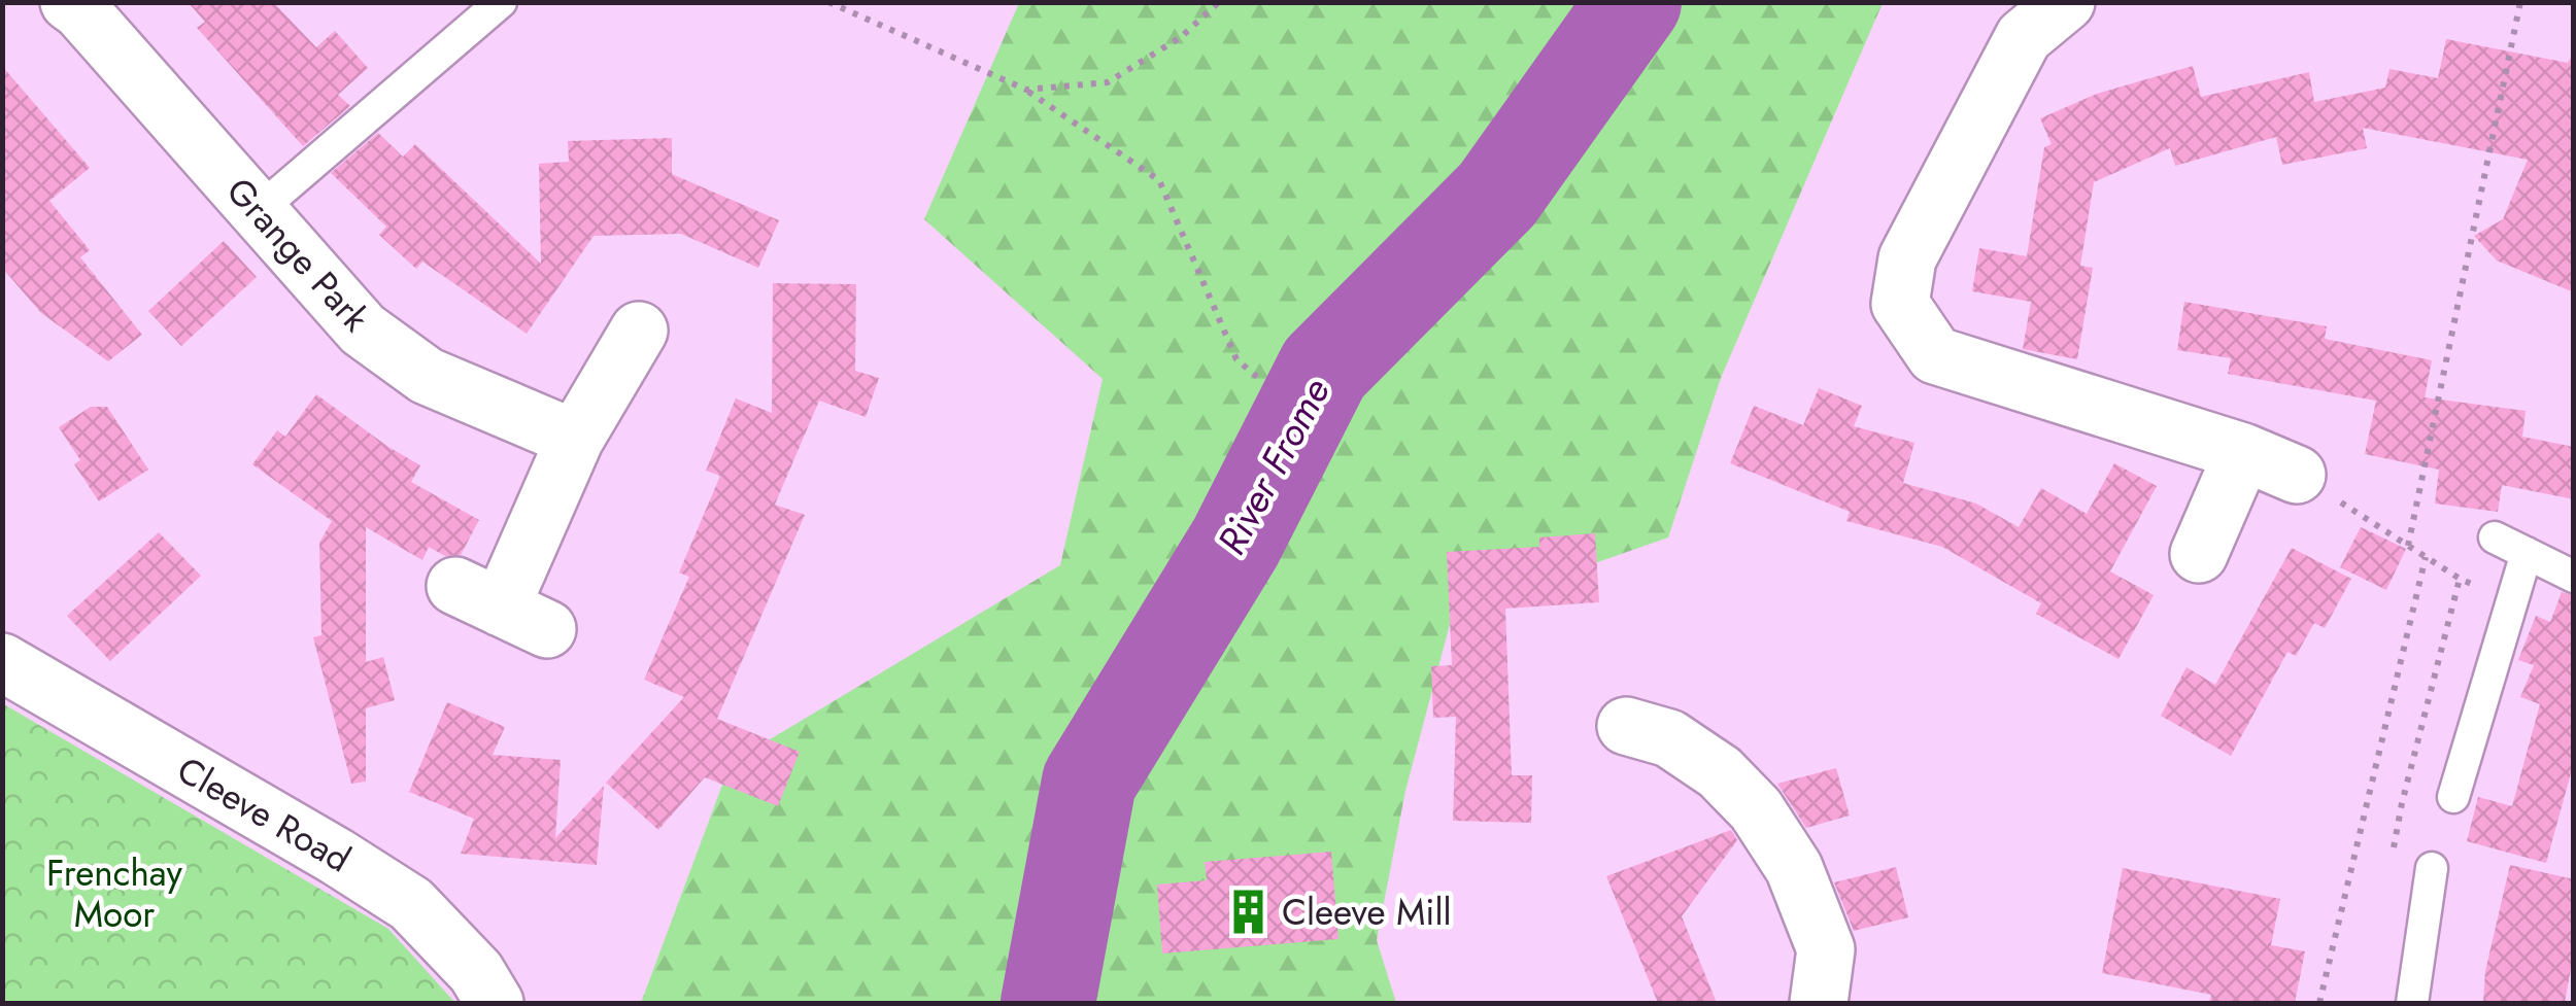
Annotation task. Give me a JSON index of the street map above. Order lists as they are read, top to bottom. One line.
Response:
{"streets":{"street":["Grange Park","Cleeve Road"]},"water":["River Frome"],"parks":["Frenchay Moor"],"places":{"building":["Cleeve Mill"]}}
